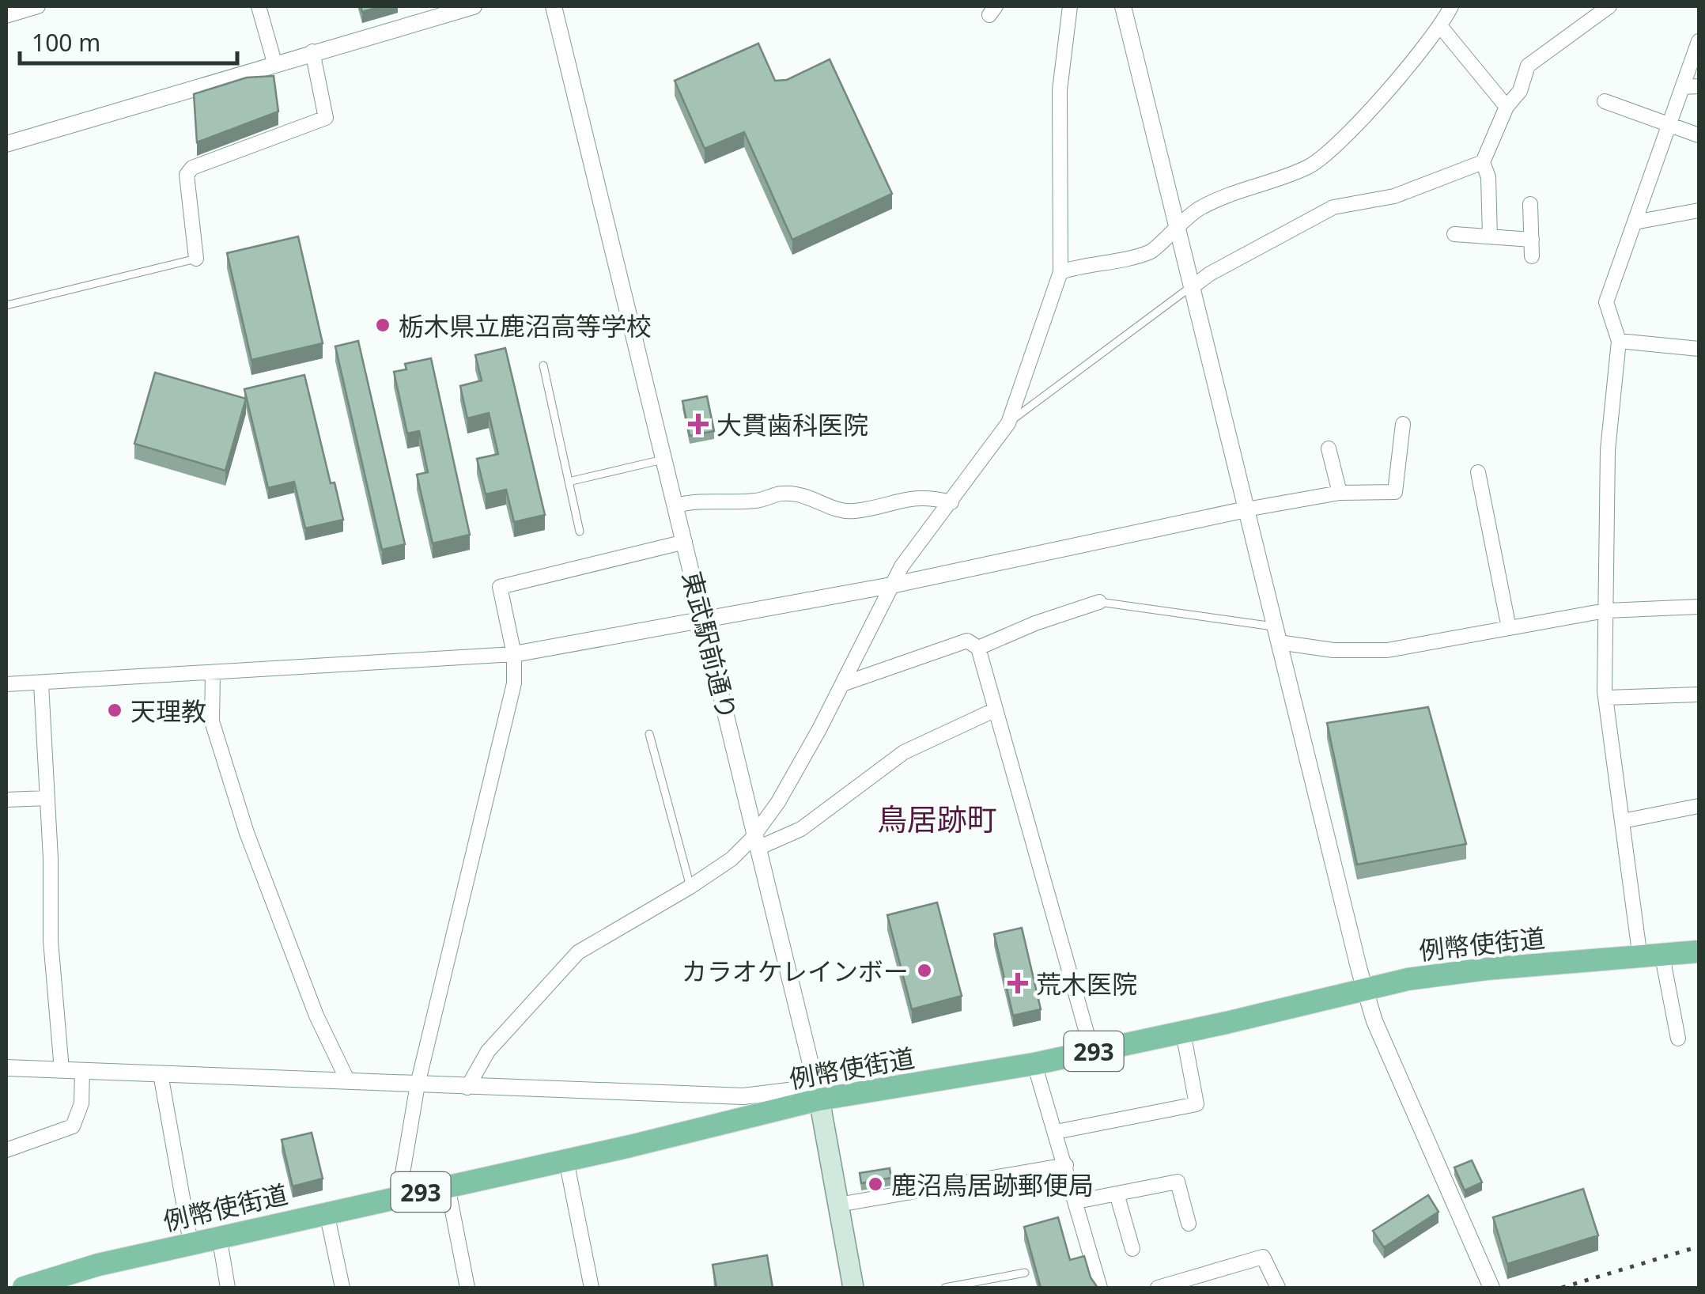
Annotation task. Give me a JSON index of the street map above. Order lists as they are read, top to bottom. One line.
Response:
{"streets":{"highway":["例幣使街道","293"],"main road":["東武駅前通り"]},"crossings":[["東武駅前通り","例幣使街道"]],"districts":["鳥居跡町"],"places":{"other":["栃木県立鹿沼高等学校","天理教","カラオケレインボー","鹿沼鳥居跡郵便局"],"health":["大貫歯科医院","荒木医院"]},"scale_bar":"100 m"}
